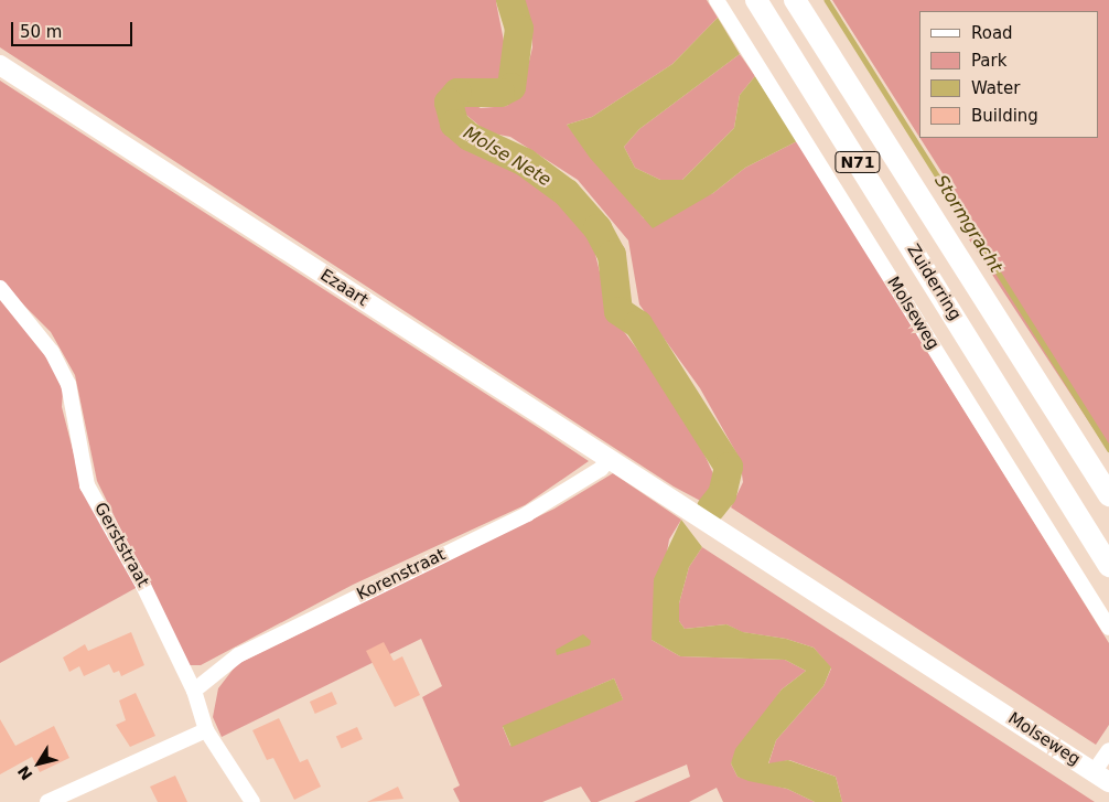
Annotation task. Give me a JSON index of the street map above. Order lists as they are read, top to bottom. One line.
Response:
{"streets":{"highway":["N71","Zuiderring"],"main road":["Ezaart","Molseweg"],"street":["Gerststraat","Korenstraat"]},"crossings":[["Ezaart","Molseweg"],["Ezaart","Korenstraat"],["Gerststraat","Korenstraat"]],"water":["Molse Nete","Stormgracht"],"legend":["Road","Park","Water","Building"],"scale_bar":"50 m","north":"bottom left"}
